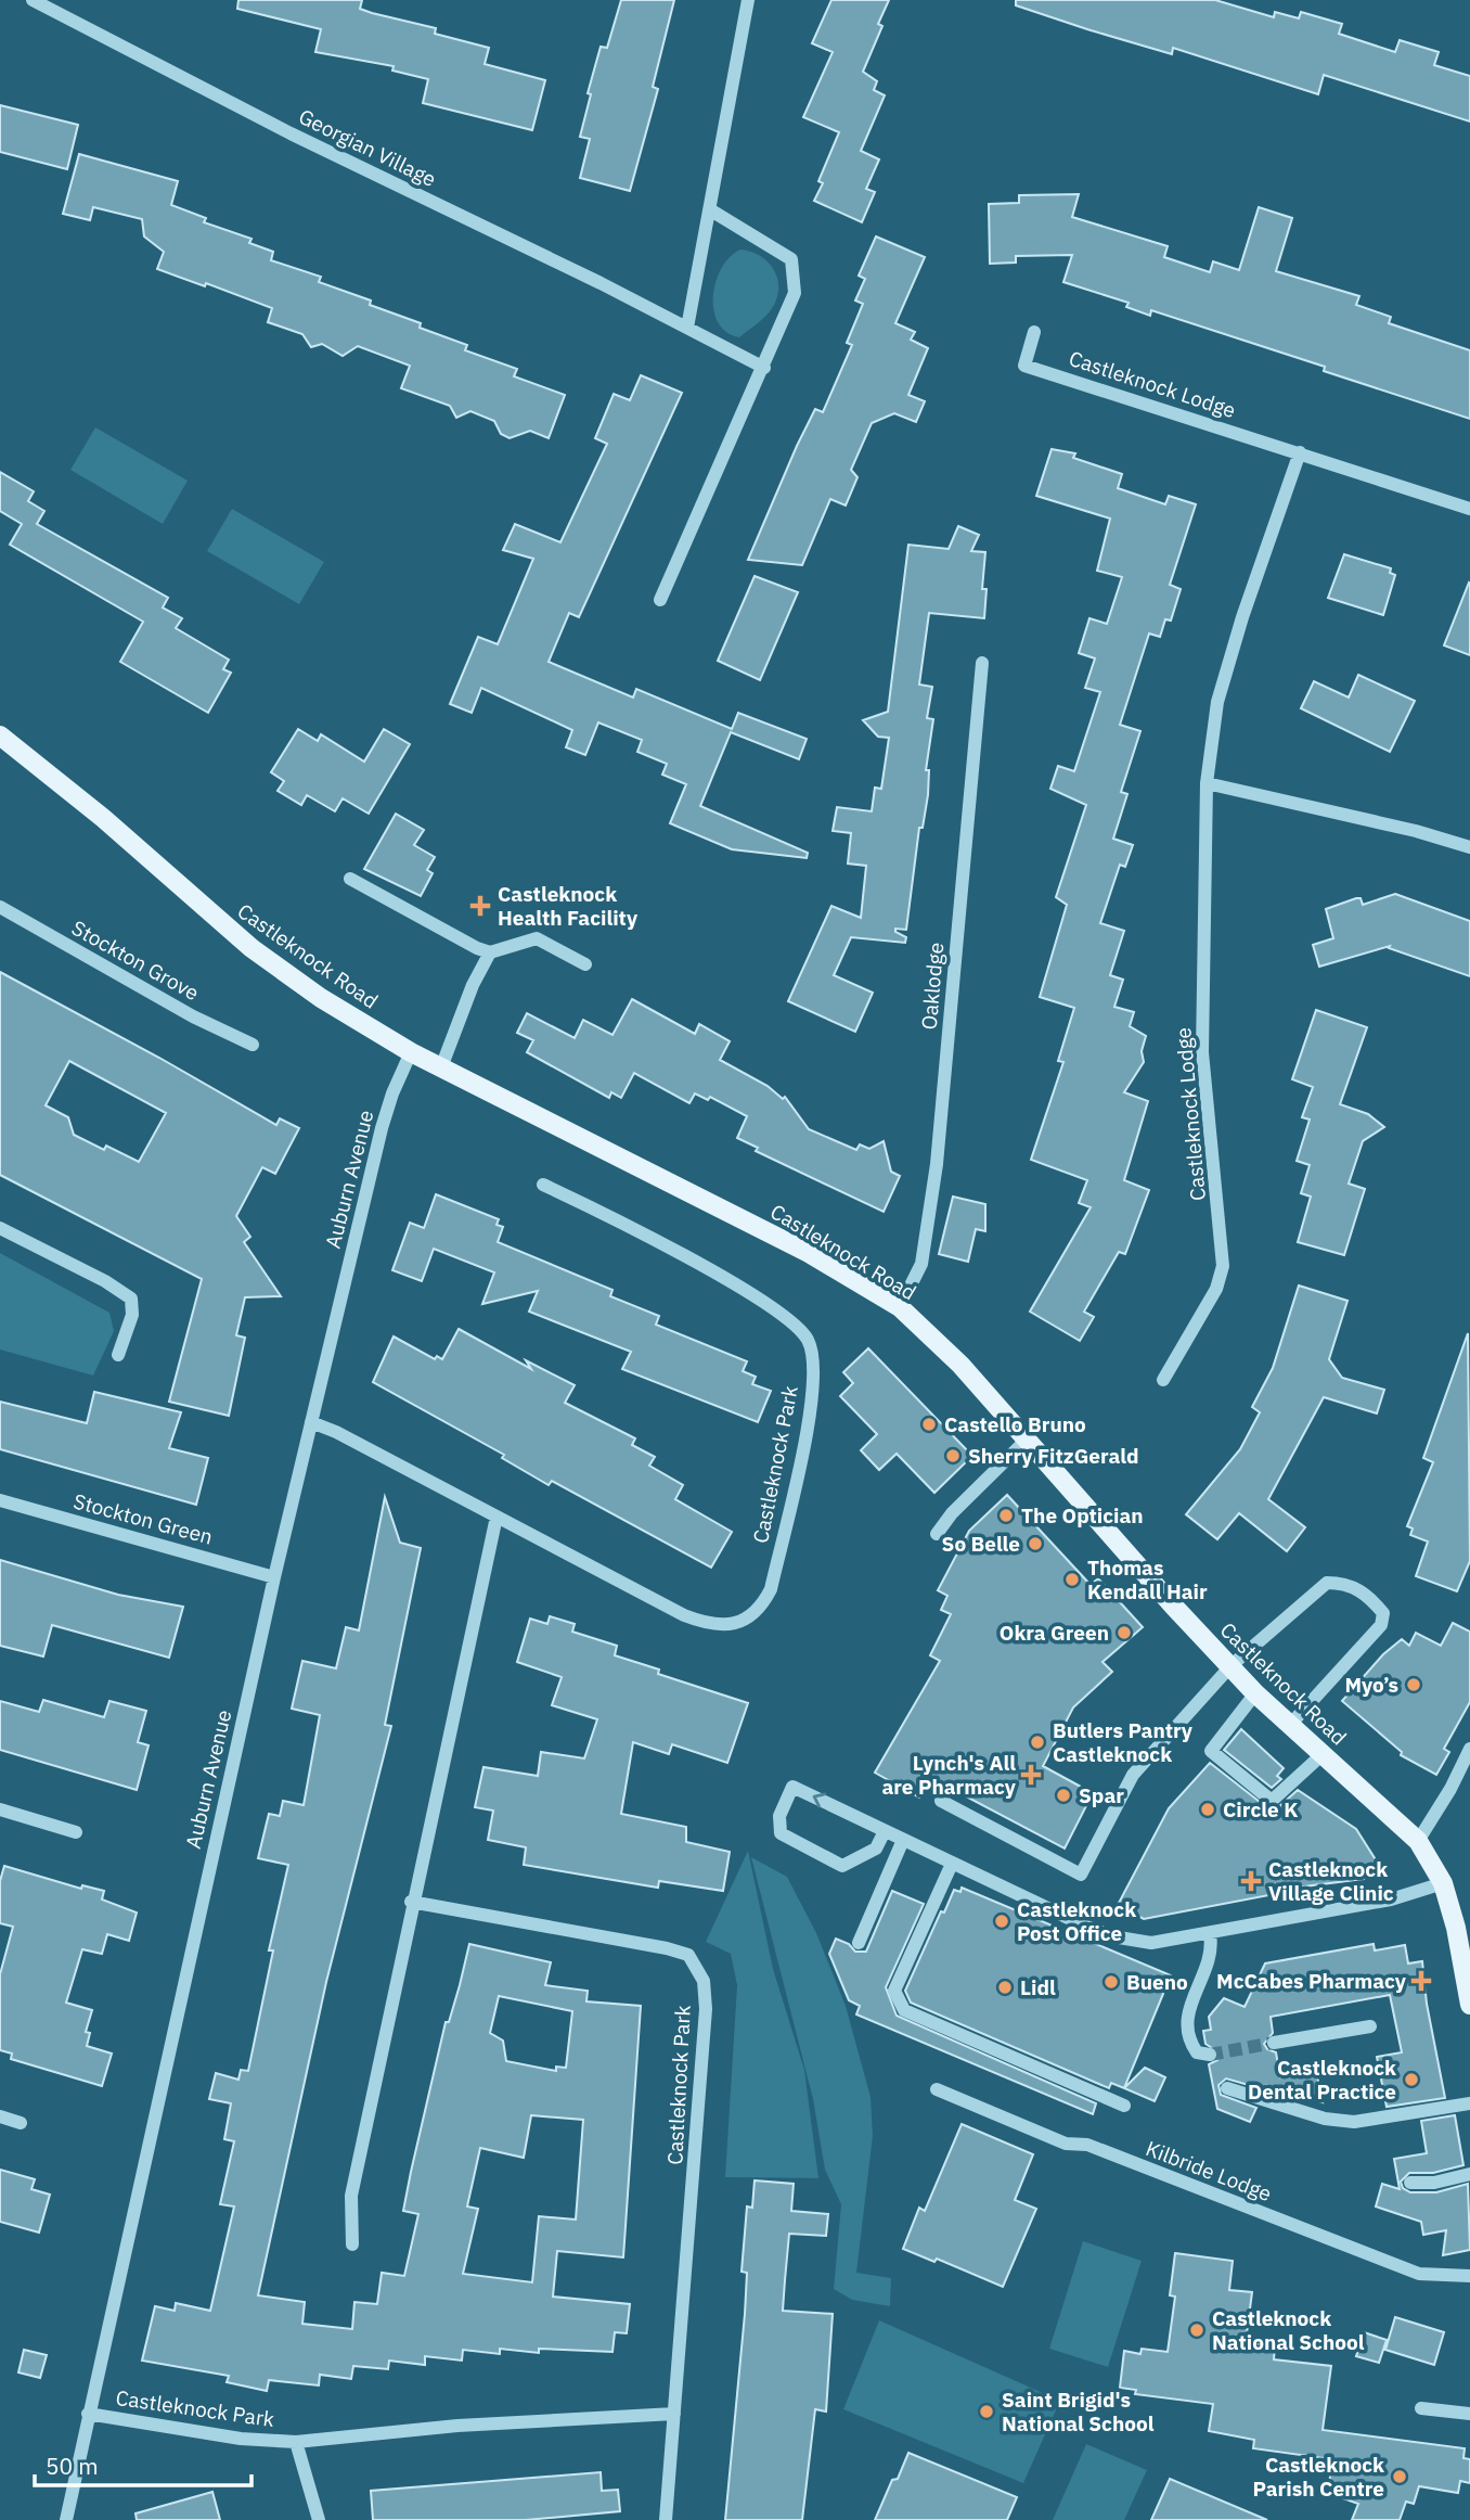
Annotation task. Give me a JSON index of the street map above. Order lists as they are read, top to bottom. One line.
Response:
{"streets":{"main road":["Castleknock Road"],"street":["Georgian Village","Castleknock Lodge","Stockton Grove","Oaklodge","Auburn Avenue","Castleknock Park","Stockton Green","Kilbride Lodge"]},"crossings":[["Castleknock Road","Oaklodge"],["Castleknock Road","Auburn Avenue"],["Auburn Avenue","Castleknock Park"],["Auburn Avenue","Stockton Green"]],"places":{"health":["Castleknock Health Facility","Lynch's All are Pharmacy","Castleknock Village Clinic","McCabes Pharmacy"],"other":["Castello Bruno","Sherry FitzGerald","The Optician","So Belle","Thomas Kendall Hair","Okra Green","Myo’s","Butlers Pantry Castleknock","Spar","Circle K","Castleknock Post Office","Bueno","Lidl","Castleknock Dental Practice","Castleknock National School","Saint Brigid's National School","Castleknock Parish Centre"]},"scale_bar":"50 m"}
